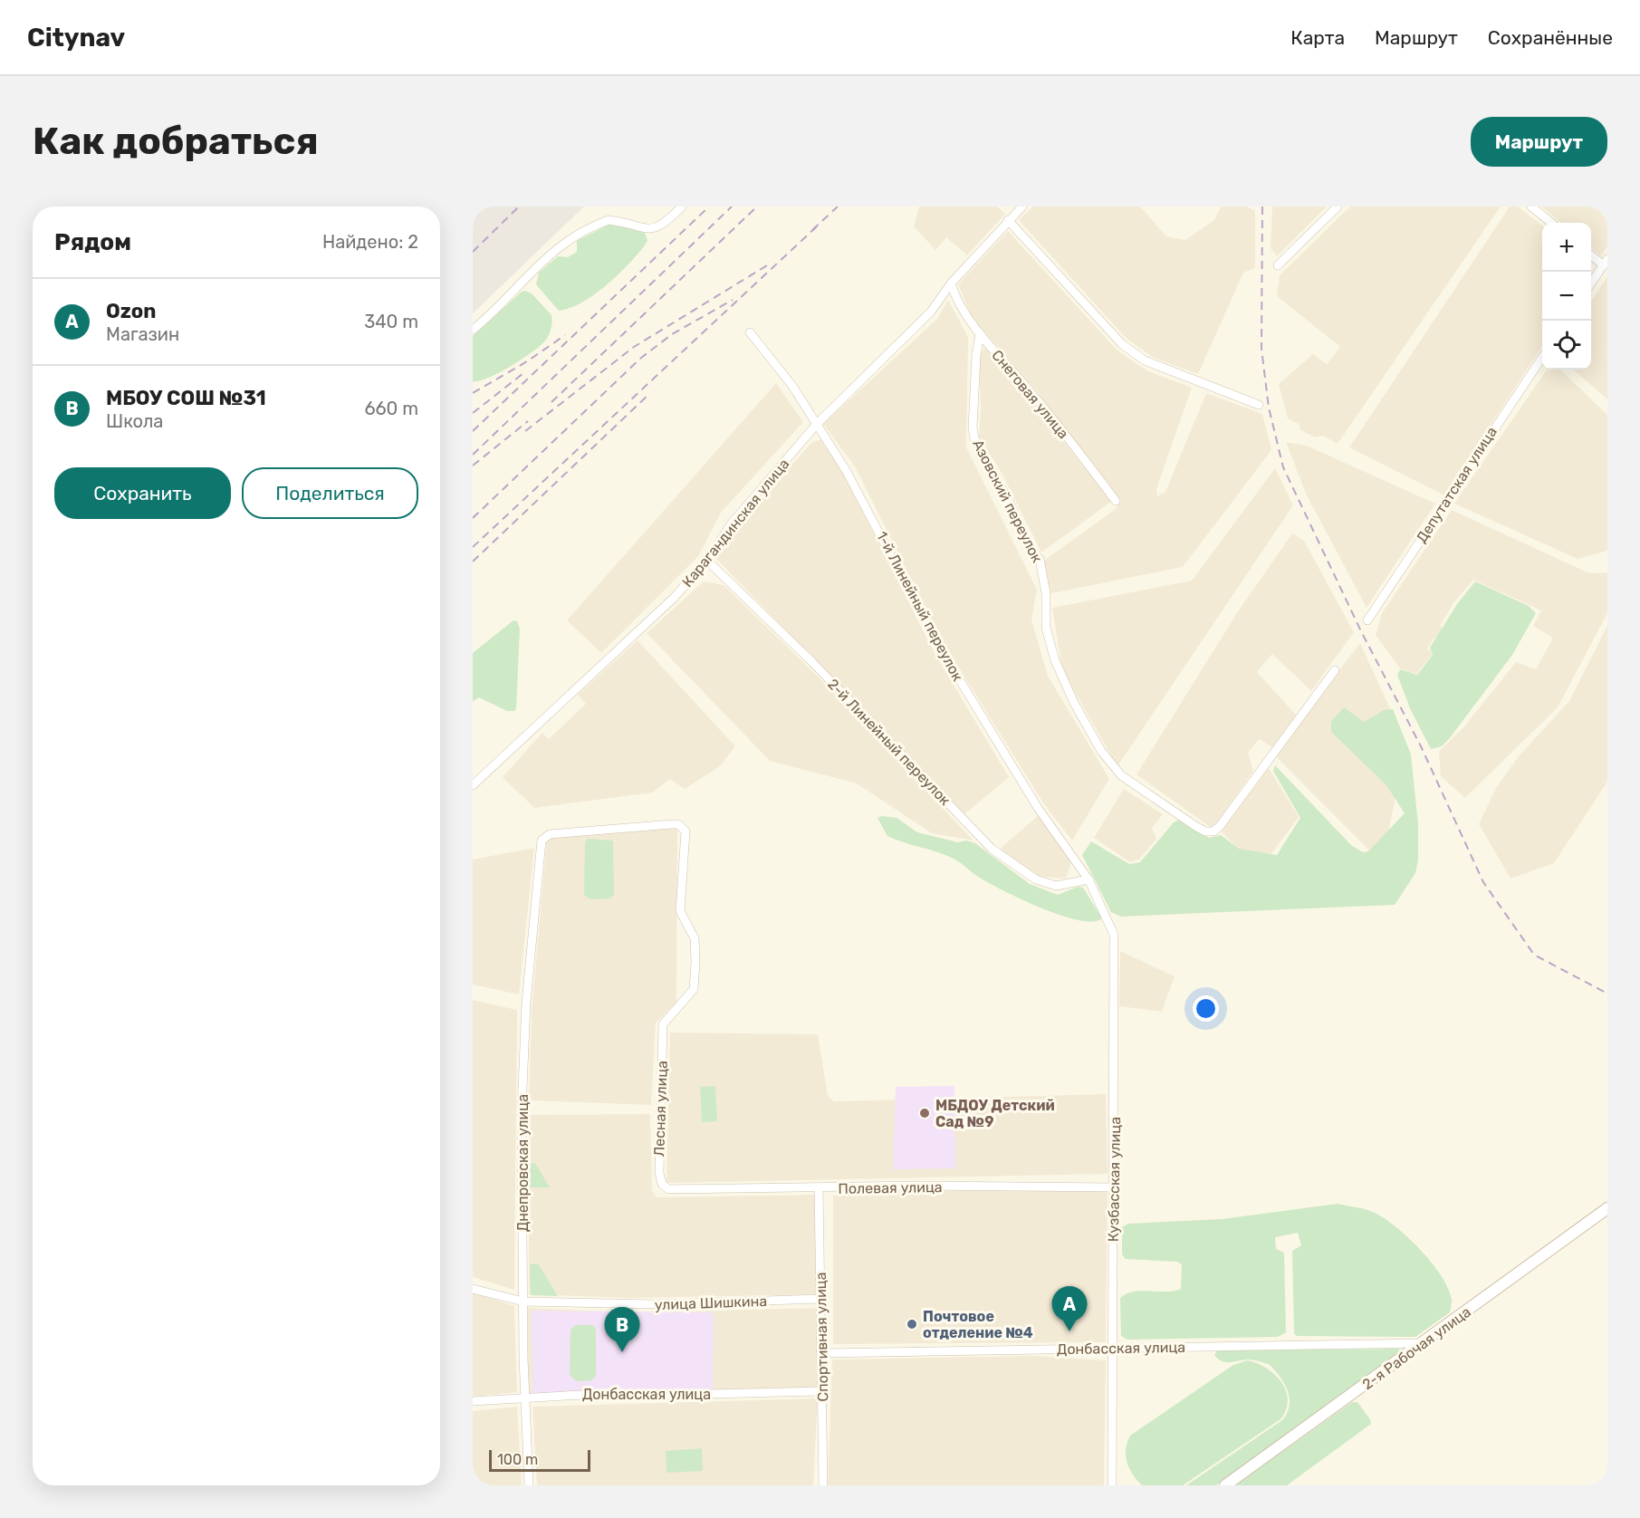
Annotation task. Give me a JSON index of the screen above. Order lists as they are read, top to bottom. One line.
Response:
{"streets":{"main road":["2-я Рабочая улица"],"street":["Снеговая улица","Депутатская улица","Азовский переулок","Карагандинская улица","1-й Линейный переулок","2-й Линейный переулок","Лесная улица","Днепровская улица","Кузбасская улица","Полевая улица","улица Шишкина","Спортивная улица","Донбасская улица"]},"crossings":[["Снеговая улица","Азовский переулок"],["Снеговая улица","Карагандинская улица"],["Карагандинская улица","1-й Линейный переулок"],["Карагандинская улица","2-й Линейный переулок"],["1-й Линейный переулок","2-й Линейный переулок"],["1-й Линейный переулок","Кузбасская улица"],["2-й Линейный переулок","Кузбасская улица"],["Лесная улица","Днепровская улица"],["Лесная улица","Полевая улица"],["Днепровская улица","улица Шишкина"],["Днепровская улица","Донбасская улица"],["Кузбасская улица","Полевая улица"],["Кузбасская улица","Донбасская улица"],["Полевая улица","Спортивная улица"],["улица Шишкина","Спортивная улица"],["Спортивная улица","Донбасская улица"],["Донбасская улица","2-я Рабочая улица"]],"places":["МБДОУ Детский Сад №9","Почтовое отделение №4"],"scale_bar":"100 m","page":{"header":"Citynav","nav":["Карта","Маршрут","Сохранённые"],"buttons":["Маршрут",["Сохранить","Поделиться"]],"title":"Как добраться","heading":["Рядом","Найдено: 2"],"map_buttons":["+","−"],"list":[{"mark":"A","name":"Ozon","note":"Магазин","value":"340 m"},{"mark":"B","name":"МБОУ СОШ №31","note":"Школа","value":"660 m"}],"pins":["A","B"],"scale":"100 m"}}
